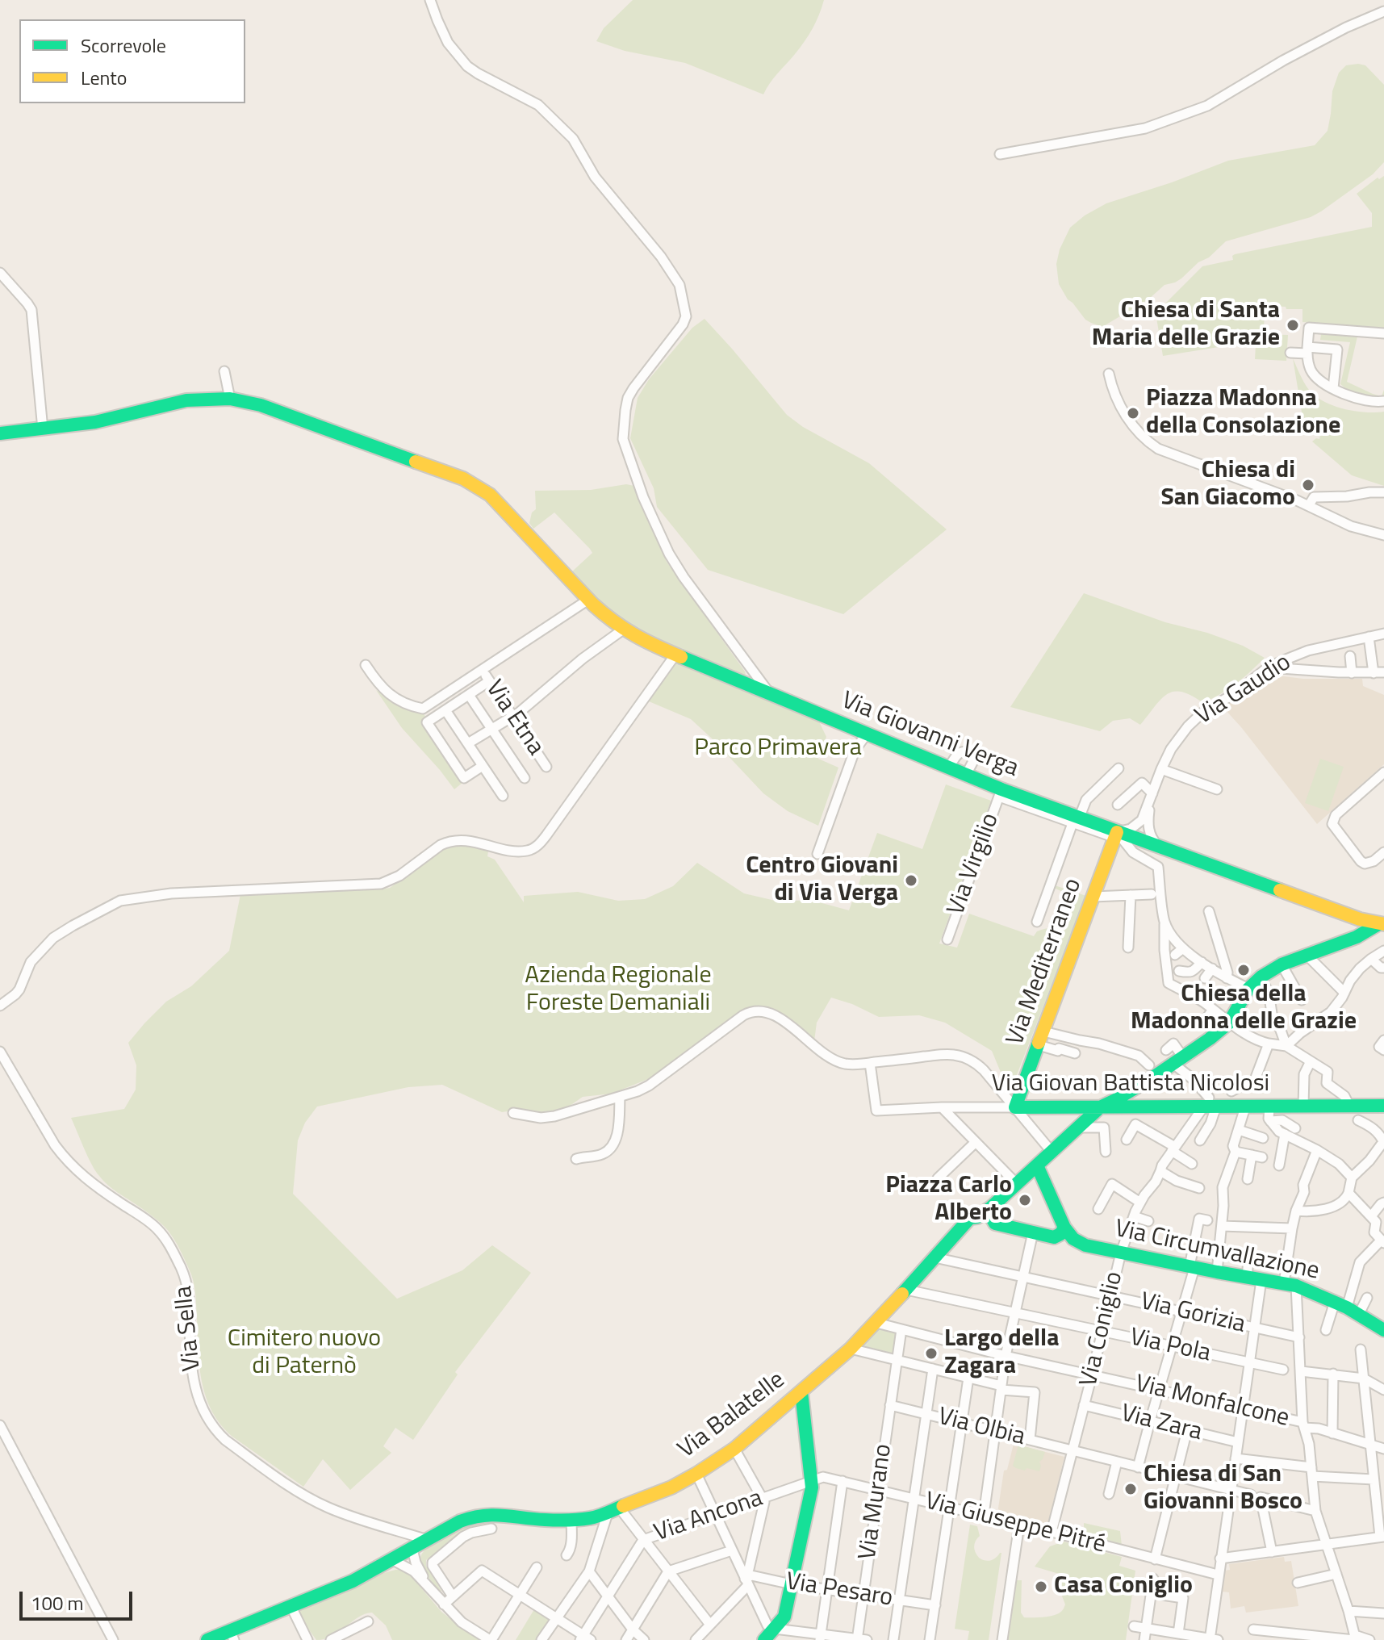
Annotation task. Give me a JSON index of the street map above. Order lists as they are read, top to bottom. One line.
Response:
{"streets":{"street":["Via Gaudio","Via Etna","Via Giovanni Verga","Via Virgilio","Via Mediterraneo","Via Giovan Battista Nicolosi","Via Circumvallazione","Via Gorizia","Via Sella","Via Coniglio","Via Pola","Via Monfalcone","Via Balatelle","Via Zara","Via Olbia","Via Murano","Via Ancona","Via Giuseppe Pitré","Via Pesaro"]},"crossings":[["Via Giovanni Verga","Via Virgilio"],["Via Giovanni Verga","Via Mediterraneo"],["Via Mediterraneo","Via Giovan Battista Nicolosi"],["Via Giovan Battista Nicolosi","Via Coniglio"],["Via Circumvallazione","Via Coniglio"],["Via Gorizia","Via Coniglio"],["Via Gorizia","Via Balatelle"],["Via Sella","Via Balatelle"],["Via Coniglio","Via Pola"],["Via Coniglio","Via Monfalcone"],["Via Coniglio","Via Zara"],["Via Coniglio","Via Olbia"],["Via Coniglio","Via Giuseppe Pitré"],["Via Pola","Via Balatelle"],["Via Monfalcone","Via Balatelle"],["Via Monfalcone","Via Murano"],["Via Olbia","Via Murano"],["Via Murano","Via Giuseppe Pitré"],["Via Murano","Via Pesaro"],["Via Ancona","Via Giuseppe Pitré"]],"parks":["Parco Primavera","Azienda Regionale Foreste Demaniali","Cimitero nuovo di Paternò"],"places":["Chiesa di Santa Maria delle Grazie","Piazza Madonna della Consolazione","Chiesa di San Giacomo","Centro Giovani di Via Verga","Chiesa della Madonna delle Grazie","Piazza Carlo Alberto","Largo della Zagara","Chiesa di San Giovanni Bosco","Casa Coniglio"],"legend":["Scorrevole","Lento"],"scale_bar":"100 m"}
